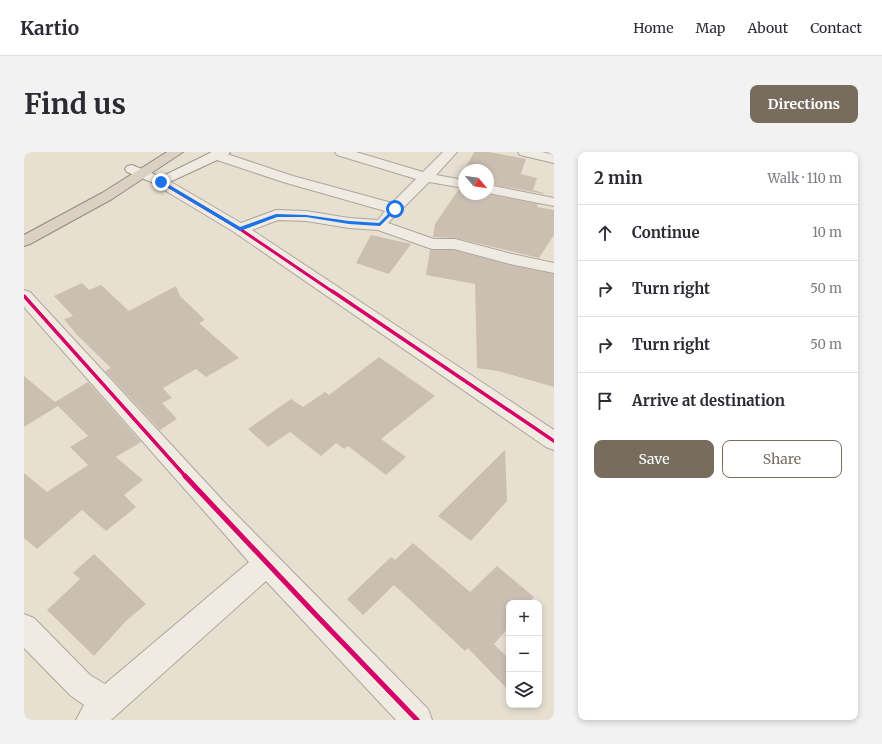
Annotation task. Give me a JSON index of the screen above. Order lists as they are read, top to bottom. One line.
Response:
{"north":"bottom right","page":{"header":"Kartio","nav":["Home","Map","About","Contact"],"buttons":["Directions",["Save","Share"]],"title":"Find us","heading":["2 min","Walk · 110 m"],"list":[["Continue","10 m"],["Turn right","50 m"],["Turn right","50 m"],"Arrive at destination"],"map_buttons":["+","−"]}}
